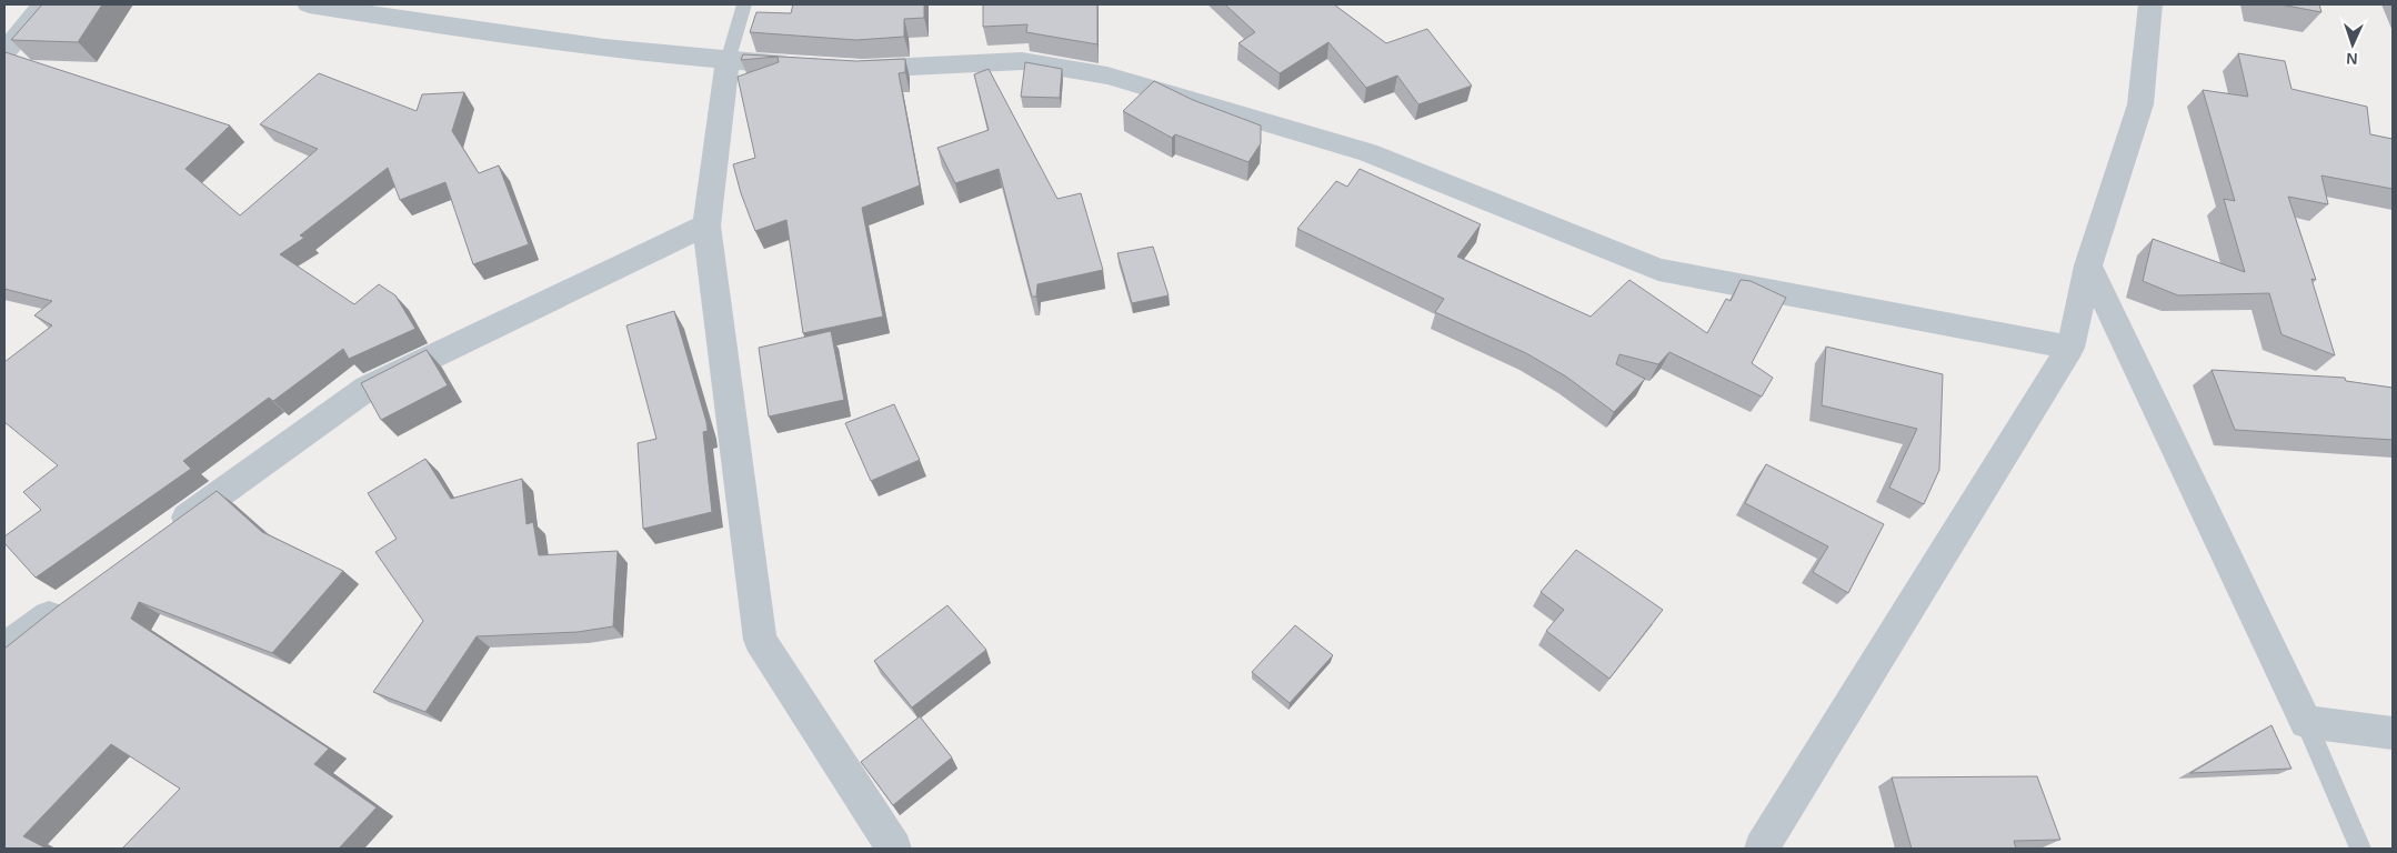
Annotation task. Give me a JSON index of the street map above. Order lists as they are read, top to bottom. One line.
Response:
{"north":"bottom"}
